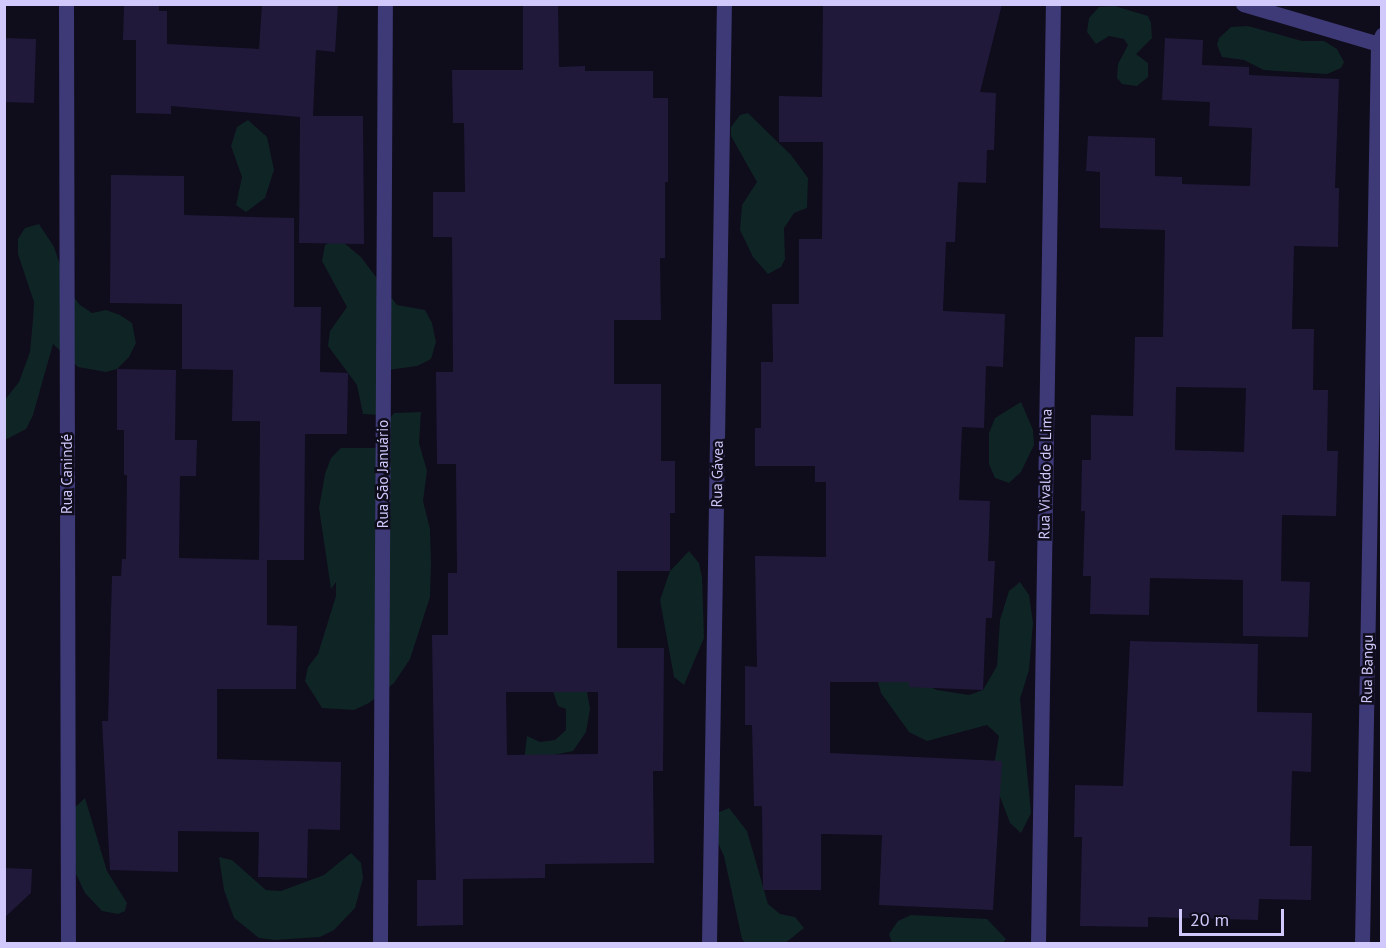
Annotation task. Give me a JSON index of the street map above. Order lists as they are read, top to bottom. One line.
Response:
{"streets":{"street":["Rua Canindé","Rua São Januário","Rua Gávea","Rua Vivaldo de Lima","Rua Bangu"]},"scale_bar":"20 m"}
